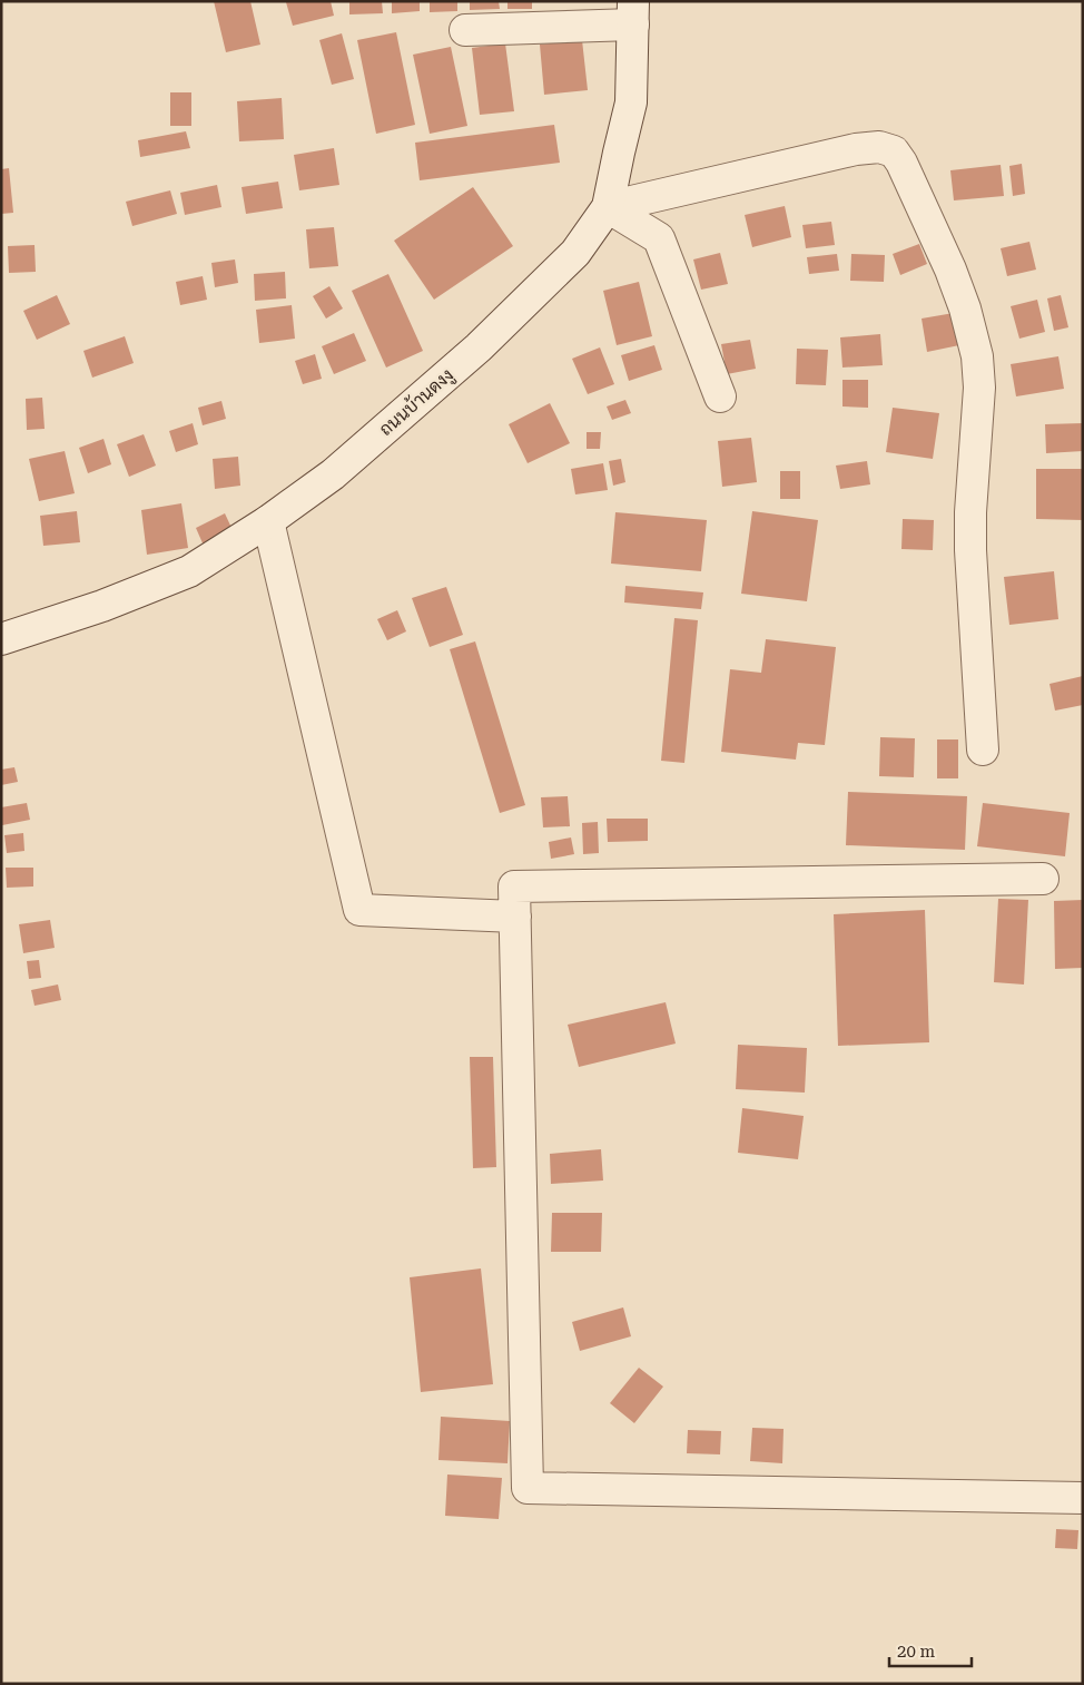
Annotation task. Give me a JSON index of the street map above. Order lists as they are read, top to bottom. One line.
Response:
{"streets":{"street":["ถนนบ้านดงงู"]},"scale_bar":"20 m"}
